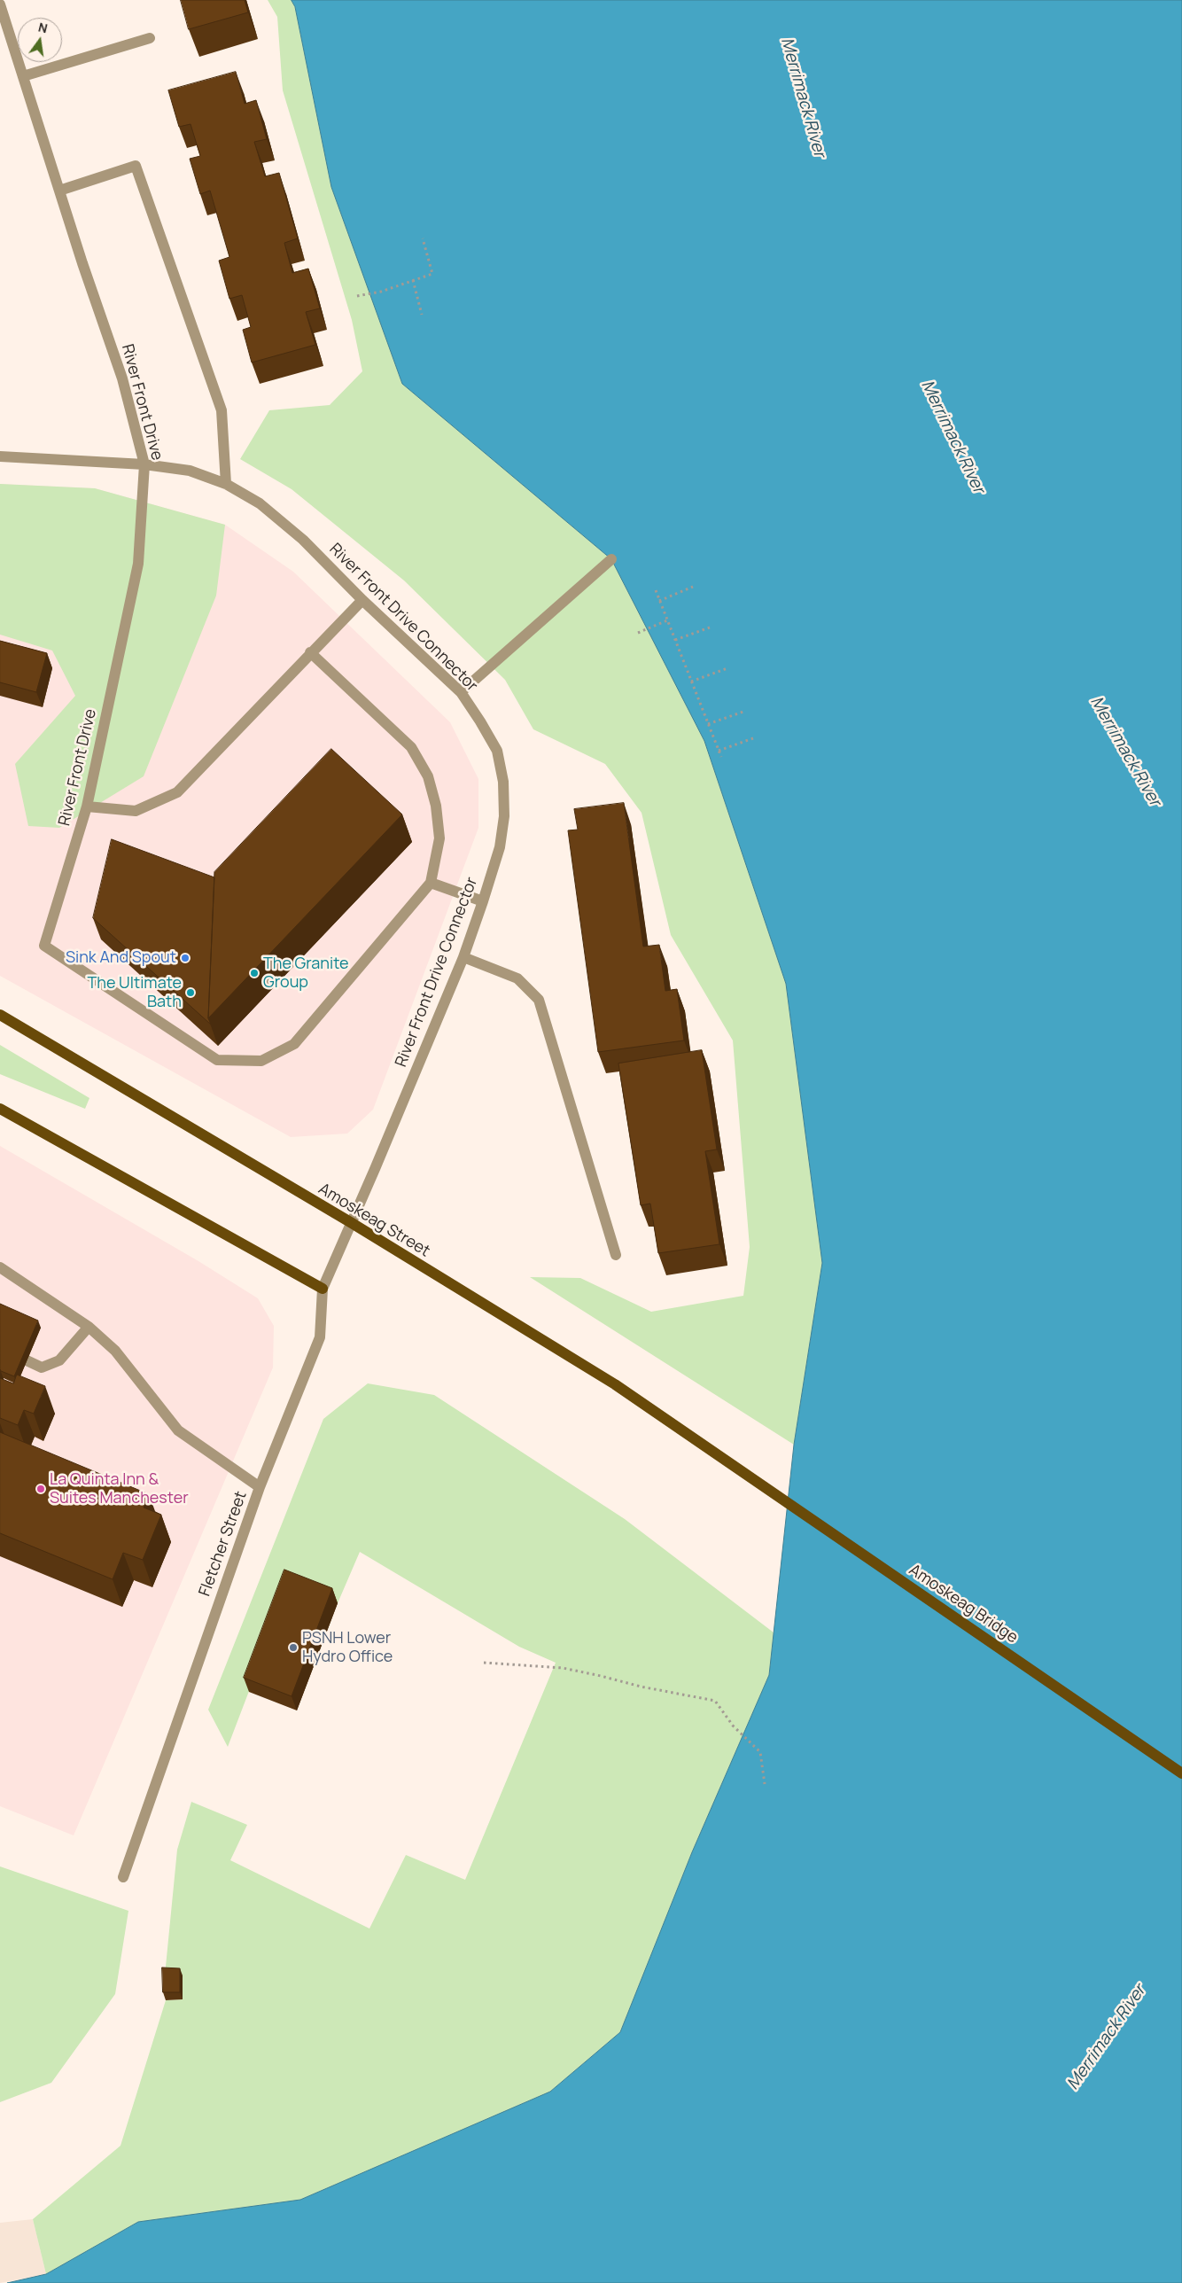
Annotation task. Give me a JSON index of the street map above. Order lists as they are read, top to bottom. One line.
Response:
{"streets":{"main road":["Amoskeag Street","Amoskeag Bridge"],"street":["River Front Drive","River Front Drive Connector","Fletcher Street"]},"crossings":[["River Front Drive","River Front Drive Connector"],["River Front Drive Connector","Amoskeag Street"],["River Front Drive Connector","Fletcher Street"],["Amoskeag Street","Fletcher Street"],["Amoskeag Street","Amoskeag Bridge"]],"water":["Merrimack River"],"places":["Sink And Spout","The Granite Group","The Ultimate Bath","La Quinta Inn & Suites Manchester","PSNH Lower Hydro Office"],"north":"top"}
